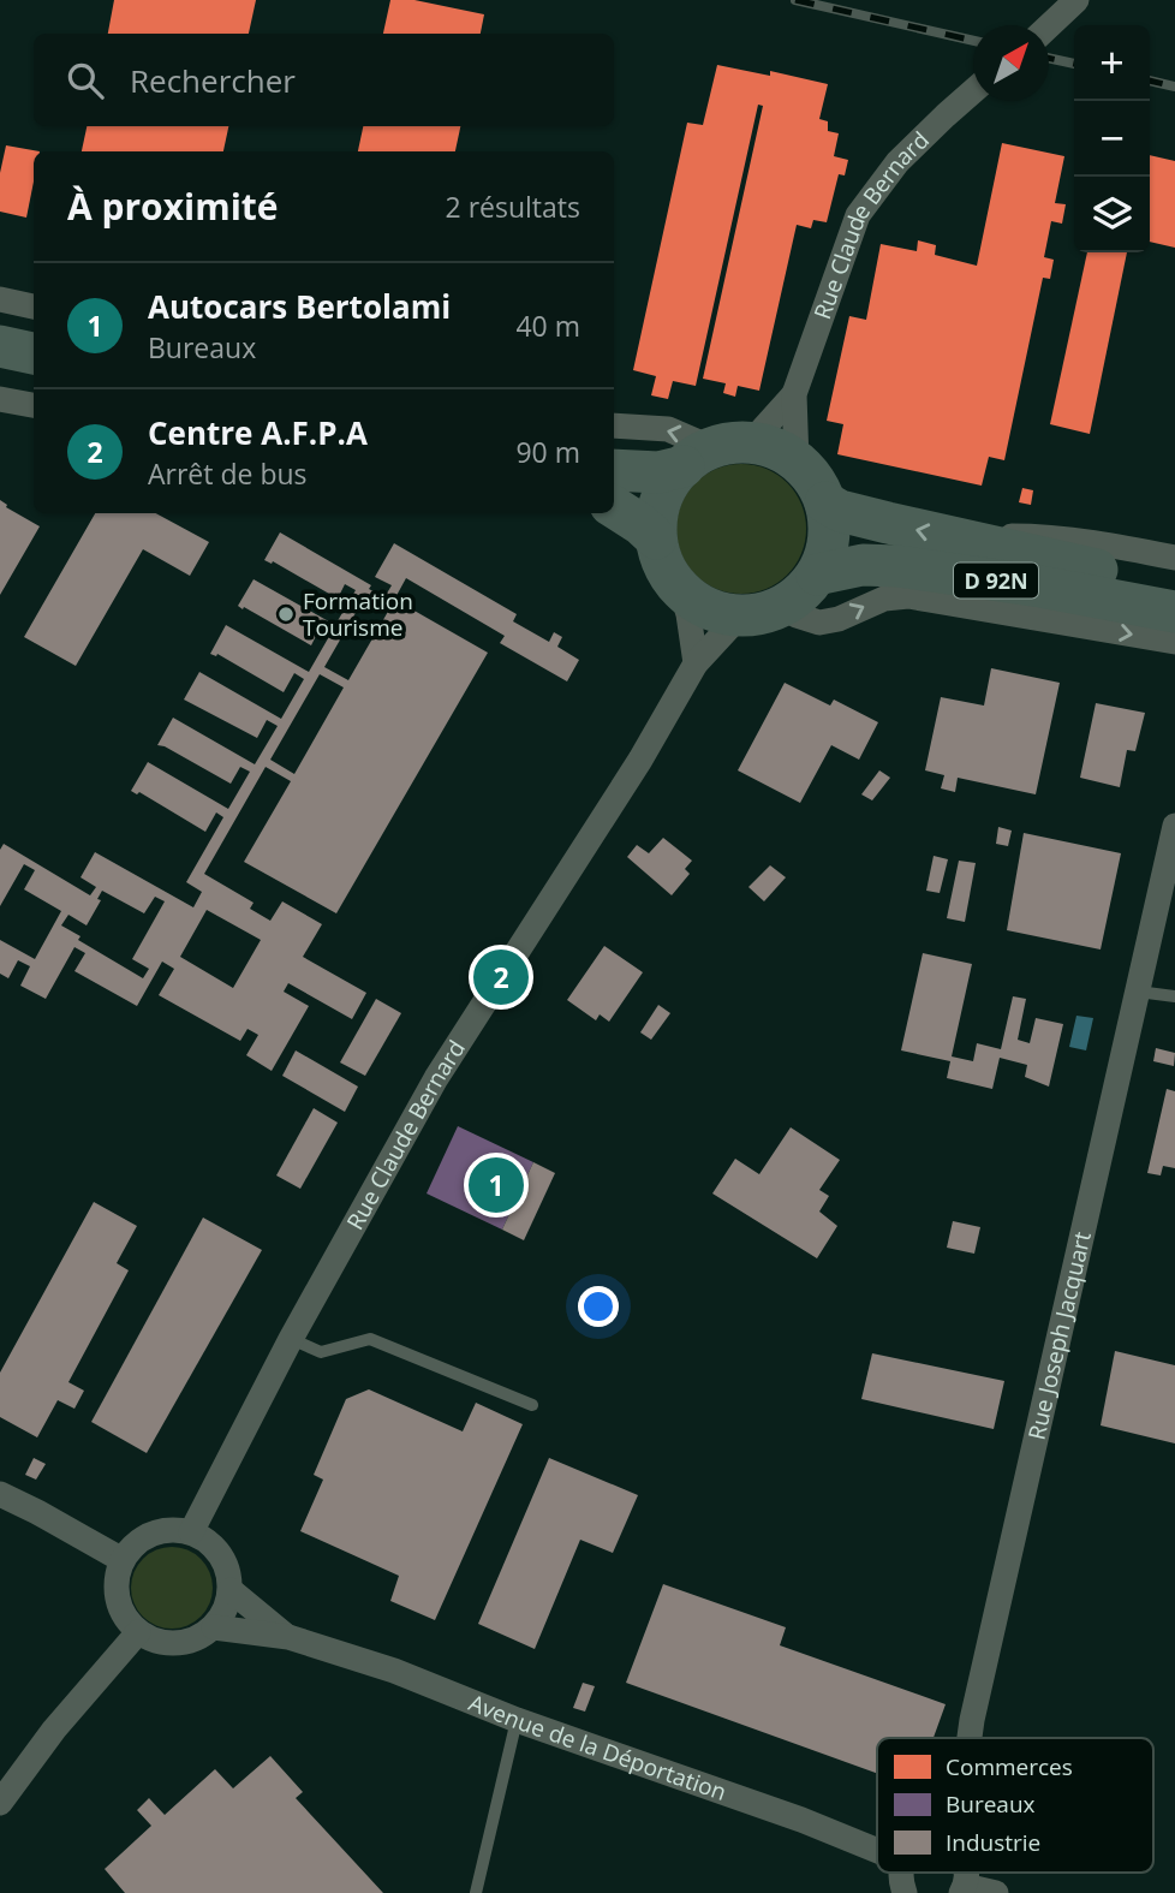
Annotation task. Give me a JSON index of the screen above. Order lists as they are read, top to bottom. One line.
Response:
{"streets":{"main road":["D 92N"],"street":["Rue Claude Bernard","Rue Joseph Jacquart","Avenue de la Déportation"]},"crossings":[["Rue Claude Bernard","D 92N"]],"places":["Formation Tourisme"],"legend":["Commerces","Bureaux","Industrie"],"north":"top right","page":{"map_buttons":["+","−"],"search":"Rechercher","heading":["À proximité","2 résultats"],"list":[{"mark":"1","name":"Autocars Bertolami","note":"Bureaux","value":"40 m"},{"mark":"2","name":"Centre A.F.P.A","note":"Arrêt de bus","value":"90 m"}],"pins":["2","1"]}}
